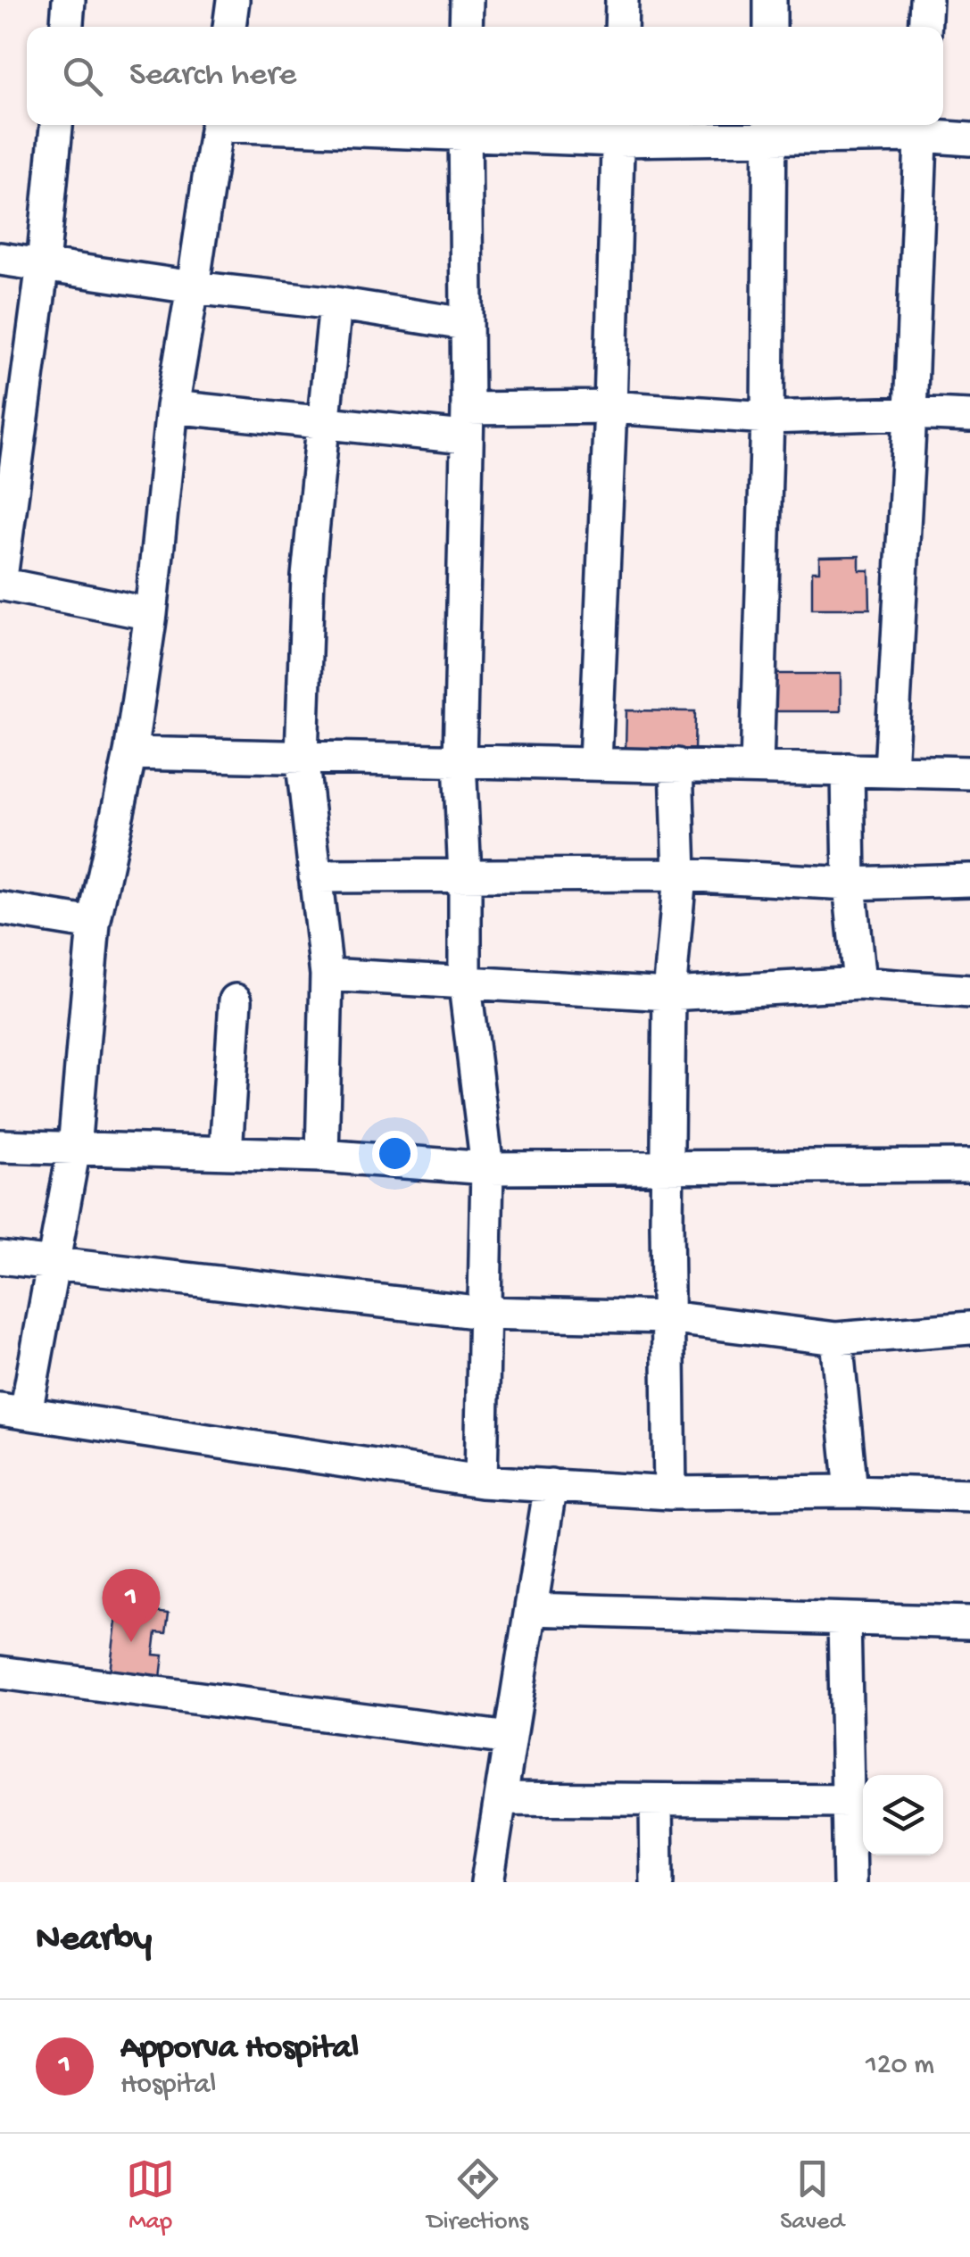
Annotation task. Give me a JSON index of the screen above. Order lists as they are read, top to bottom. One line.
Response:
{"page":{"search":"Search here","pins":"1","heading":"Nearby","list":[{"mark":"1","name":"Apporva Hospital","note":"Hospital","value":"120 m"}],"nav":["Map","Directions","Saved"]}}
